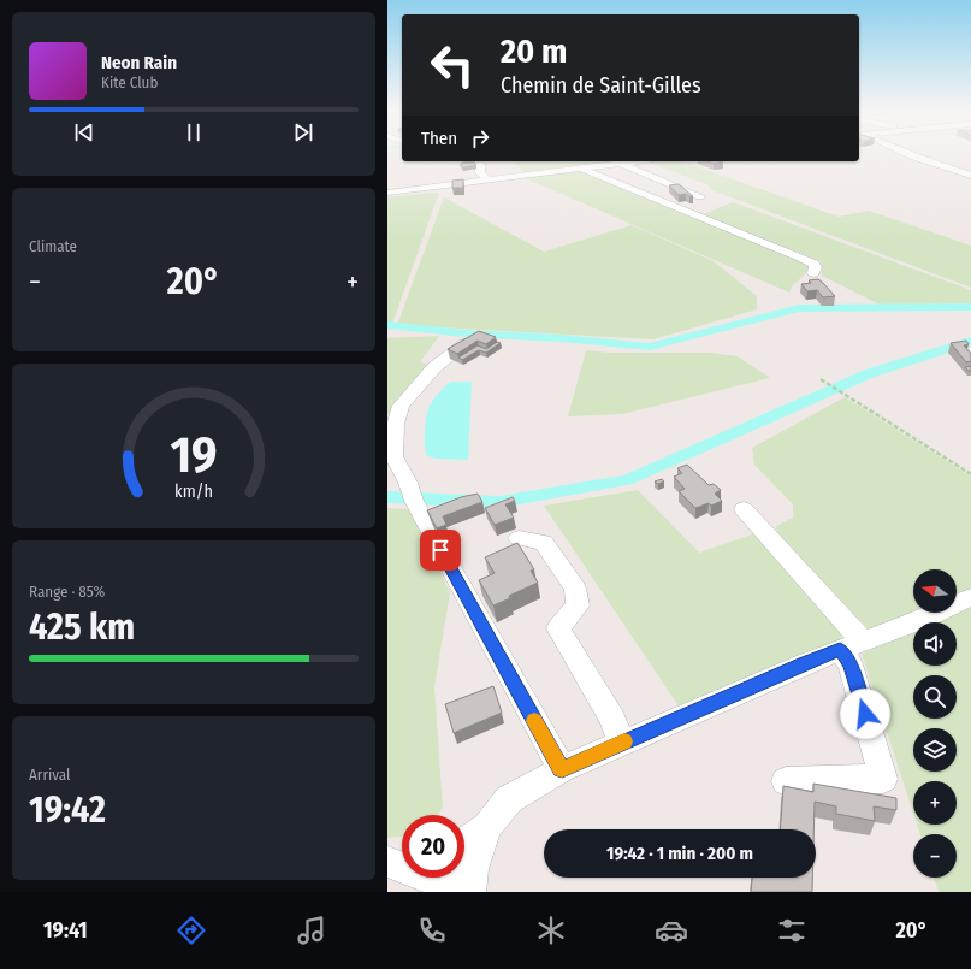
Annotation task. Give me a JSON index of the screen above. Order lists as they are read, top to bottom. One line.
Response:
{"north":"left","page":{"turn":["20 m","Chemin de Saint-Gilles"],"song":["Neon Rain","Kite Club"],"then":"Then","tile":["Climate",["Range · 85%","425 km"],["Arrival","19:42"]],"heat":["−","20°","+"],"map_buttons":["+","−"],"limit":"20","trip":"19:42 · 1 min · 200 m","tabs":["19:41","20°"],"gauge":["19","km/h"]}}
